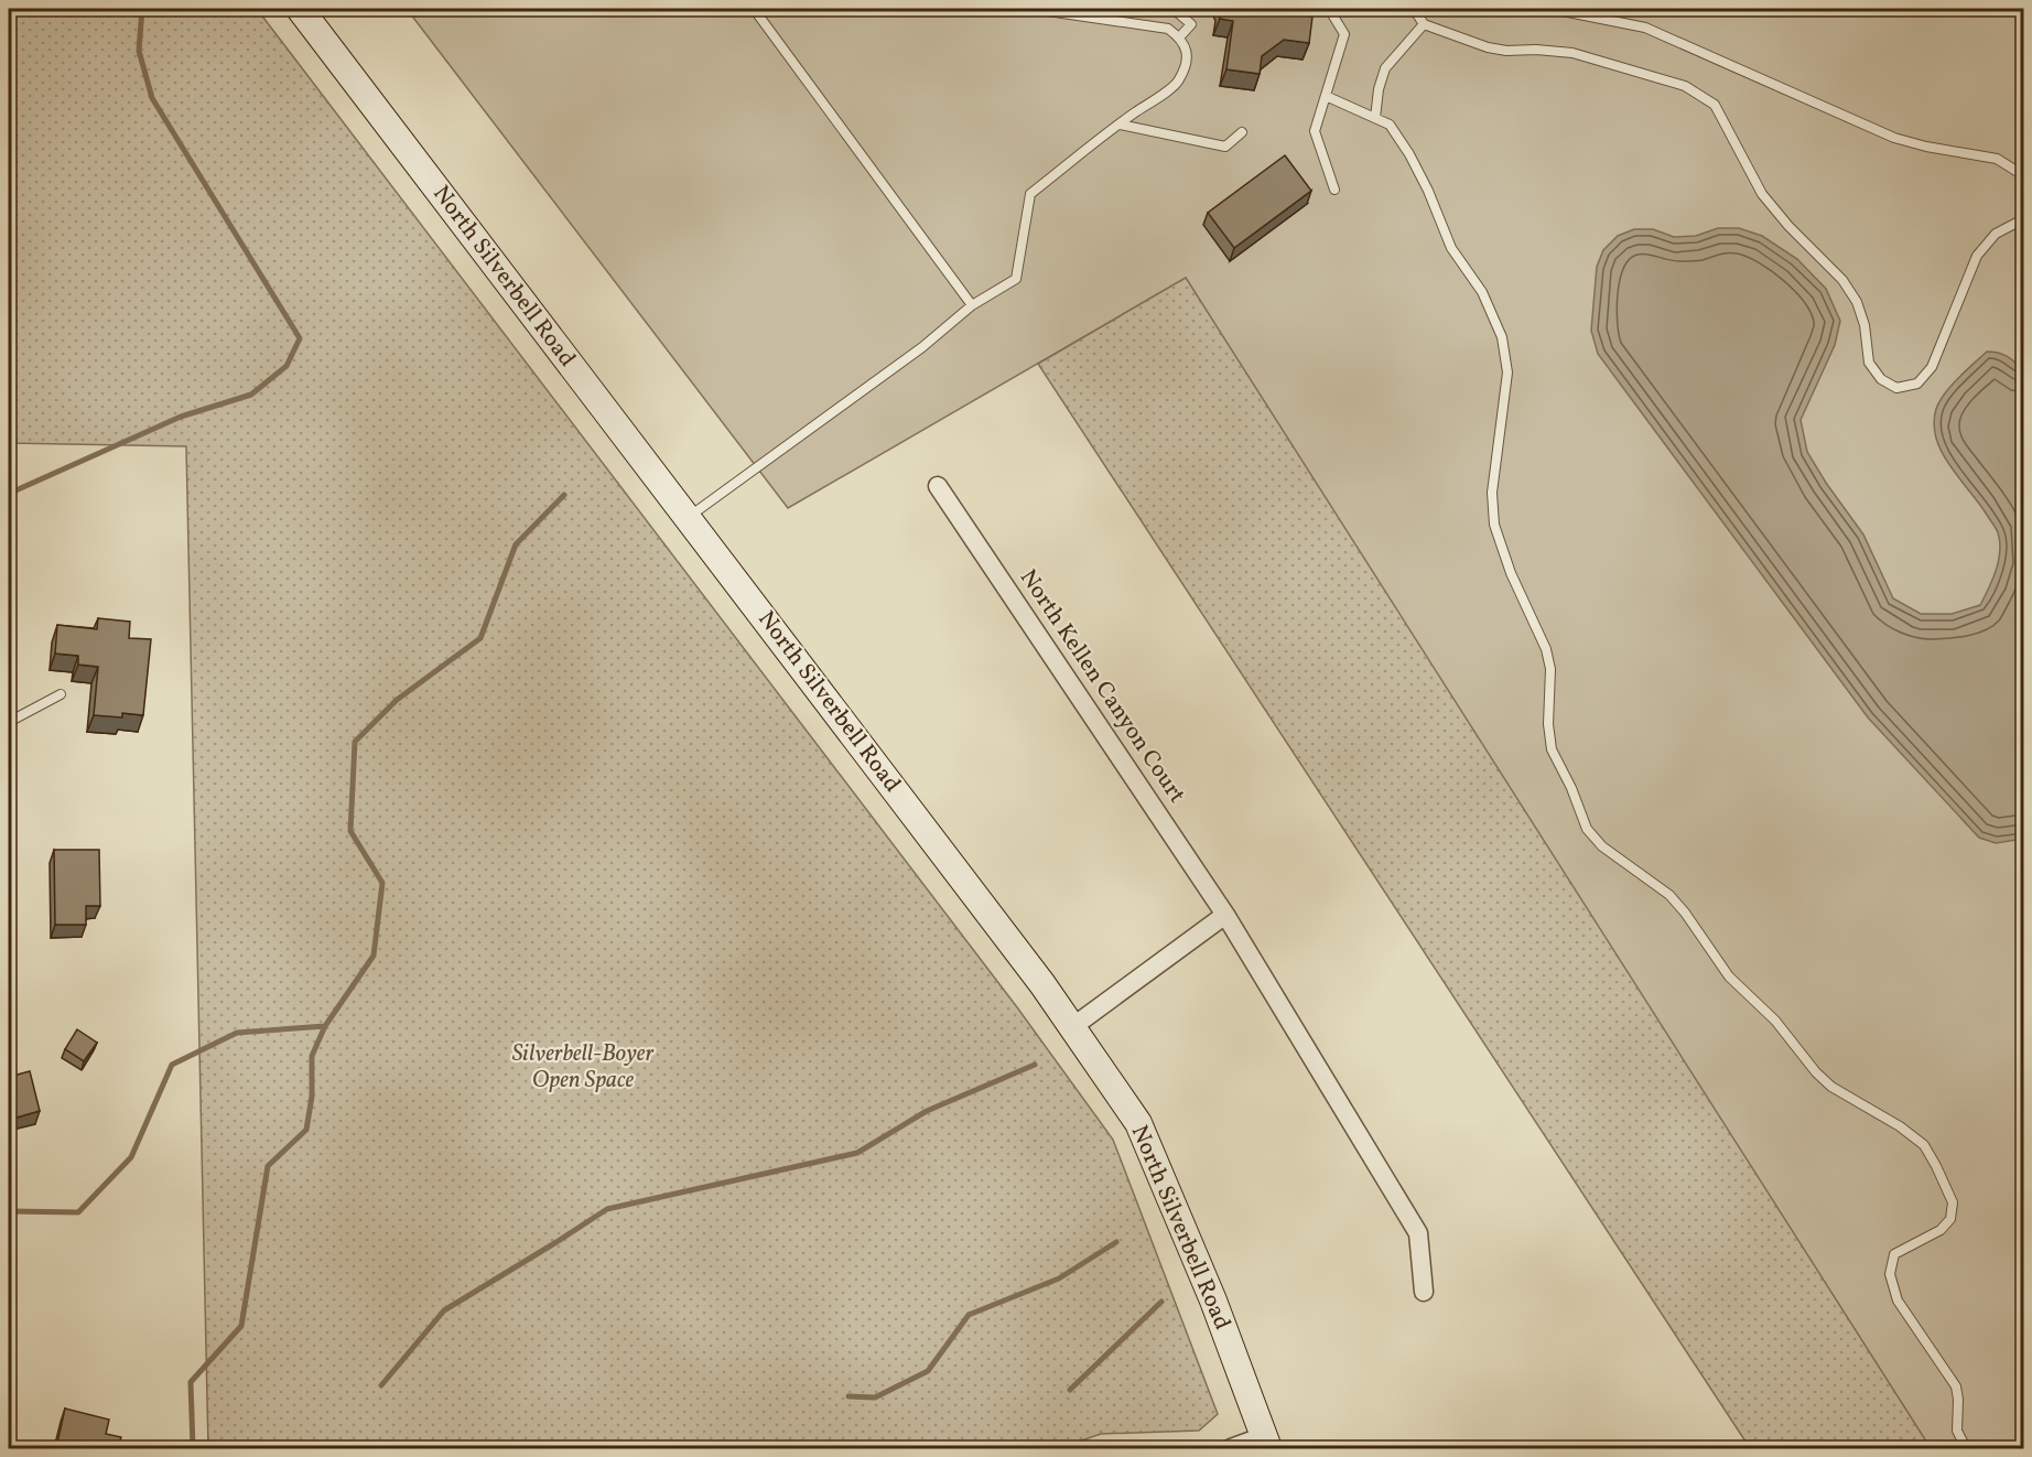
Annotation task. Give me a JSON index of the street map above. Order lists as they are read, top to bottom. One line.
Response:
{"streets":{"main road":["North Silverbell Road"],"street":["North Kellen Canyon Court"]},"parks":["Silverbell-Boyer Open Space"]}
